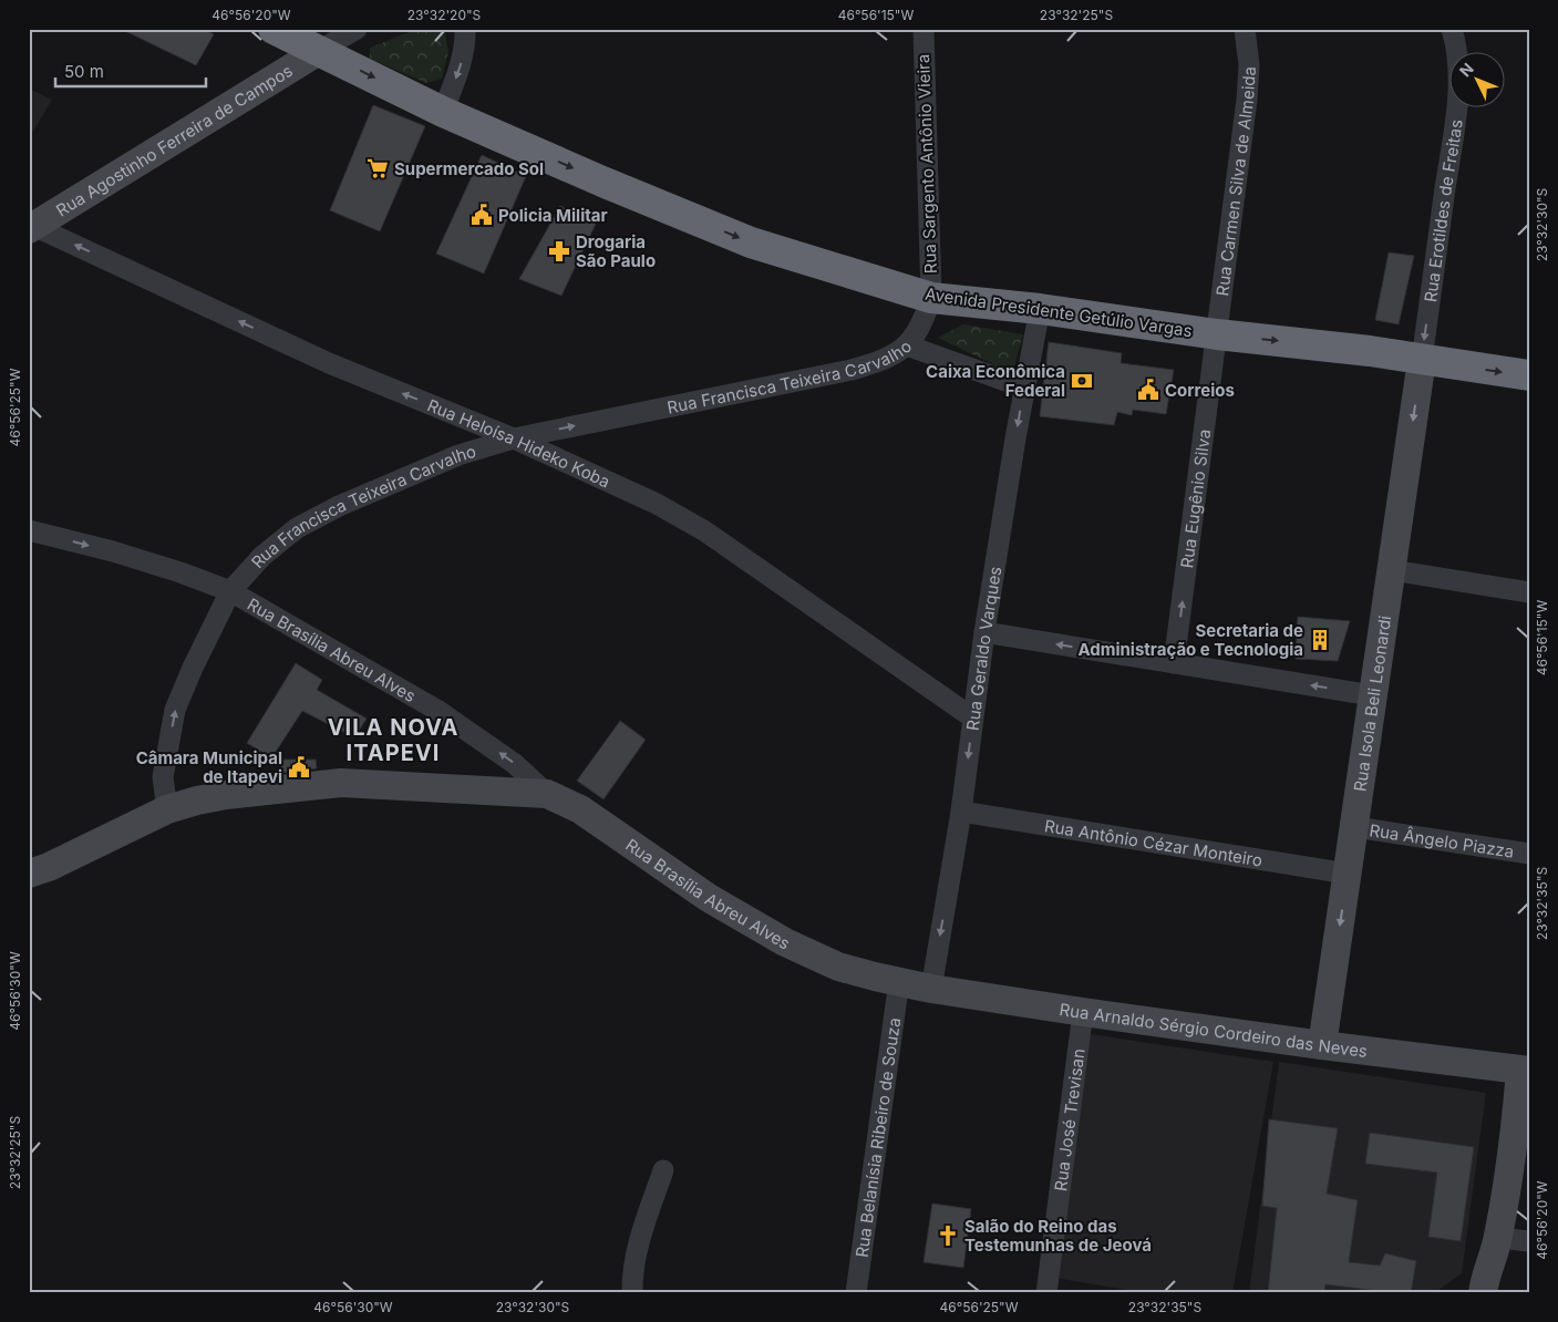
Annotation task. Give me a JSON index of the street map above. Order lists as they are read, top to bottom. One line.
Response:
{"streets":{"highway":["Avenida Presidente Getúlio Vargas"],"street":["Rua Agostinho Ferreira de Campos","Rua Sargento Antônio Vieira","Rua Carmen Silva de Almeida","Rua Erotildes de Freitas","Rua Francisca Teixeira Carvalho","Rua Heloísa Hideko Koba","Rua Eugênio Silva","Rua Geraldo Varques","Rua Brasília Abreu Alves","Rua Isola Beli Leonardi","Rua Ângelo Piazza","Rua Antônio Cézar Monteiro","Rua Arnaldo Sérgio Cordeiro das Neves","Rua José Trevisan","Rua Belanísia Ribeiro de Souza"]},"crossings":[["Rua Agostinho Ferreira de Campos","Avenida Presidente Getúlio Vargas"],["Rua Agostinho Ferreira de Campos","Rua Heloísa Hideko Koba"],["Rua Sargento Antônio Vieira","Avenida Presidente Getúlio Vargas"],["Rua Sargento Antônio Vieira","Rua Francisca Teixeira Carvalho"],["Rua Carmen Silva de Almeida","Avenida Presidente Getúlio Vargas"],["Rua Carmen Silva de Almeida","Rua Eugênio Silva"],["Rua Erotildes de Freitas","Avenida Presidente Getúlio Vargas"],["Rua Erotildes de Freitas","Rua Isola Beli Leonardi"],["Avenida Presidente Getúlio Vargas","Rua Francisca Teixeira Carvalho"],["Avenida Presidente Getúlio Vargas","Rua Eugênio Silva"],["Avenida Presidente Getúlio Vargas","Rua Geraldo Varques"],["Avenida Presidente Getúlio Vargas","Rua Isola Beli Leonardi"],["Rua Francisca Teixeira Carvalho","Rua Heloísa Hideko Koba"],["Rua Francisca Teixeira Carvalho","Rua Brasília Abreu Alves"],["Rua Heloísa Hideko Koba","Rua Geraldo Varques"],["Rua Geraldo Varques","Rua Antônio Cézar Monteiro"],["Rua Geraldo Varques","Rua Arnaldo Sérgio Cordeiro das Neves"],["Rua Brasília Abreu Alves","Rua Arnaldo Sérgio Cordeiro das Neves"],["Rua Brasília Abreu Alves","Rua Belanísia Ribeiro de Souza"],["Rua Isola Beli Leonardi","Rua Ângelo Piazza"],["Rua Isola Beli Leonardi","Rua Antônio Cézar Monteiro"],["Rua Isola Beli Leonardi","Rua Arnaldo Sérgio Cordeiro das Neves"],["Rua Arnaldo Sérgio Cordeiro das Neves","Rua José Trevisan"],["Rua Arnaldo Sérgio Cordeiro das Neves","Rua Belanísia Ribeiro de Souza"]],"one_way":["Rua Erotildes de Freitas","Avenida Presidente Getúlio Vargas","Rua Francisca Teixeira Carvalho","Rua Heloísa Hideko Koba","Rua Eugênio Silva","Rua Geraldo Varques","Rua Isola Beli Leonardi"],"districts":["VILA NOVA ITAPEVI"],"places":{"supermarket":["Supermercado Sol"],"public building":["Policia Militar","Correios","Câmara Municipal de Itapevi"],"pharmacy":["Drogaria São Paulo"],"bank":["Caixa Econômica Federal"],"building":["Secretaria de Administração e Tecnologia"],"church":["Salão do Reino das Testemunhas de Jeová"]},"scale_bar":"50 m","north":"top left","coordinates":["46°56'20\"W","23°32'20\"S","46°56'15\"W","23°32'25\"S","23°32'30\"S","46°56'25\"W","23°32'35\"S","46°56'30\"W"]}
